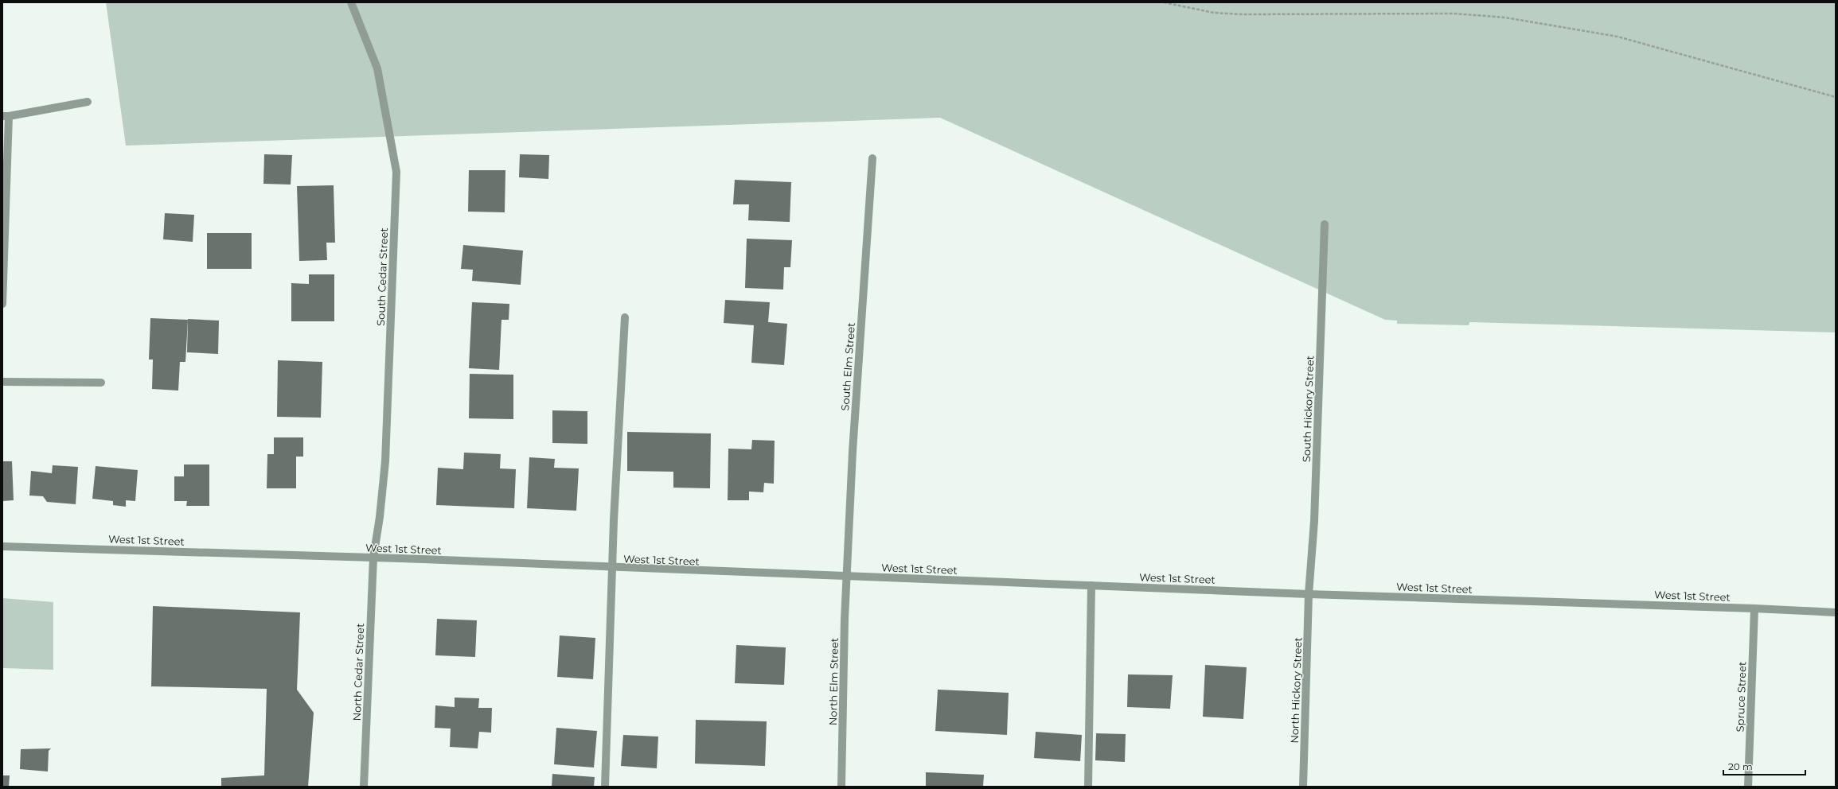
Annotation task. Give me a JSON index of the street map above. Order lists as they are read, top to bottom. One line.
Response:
{"streets":{"street":["South Cedar Street","South Elm Street","South Hickory Street","West 1st Street","North Cedar Street","North Elm Street","North Hickory Street","Spruce Street"]},"crossings":[["South Cedar Street","West 1st Street"],["South Cedar Street","North Cedar Street"],["South Elm Street","West 1st Street"],["South Elm Street","North Elm Street"],["South Hickory Street","West 1st Street"],["South Hickory Street","North Hickory Street"],["West 1st Street","North Cedar Street"],["West 1st Street","North Elm Street"],["West 1st Street","North Hickory Street"],["West 1st Street","Spruce Street"]],"scale_bar":"20 m"}
